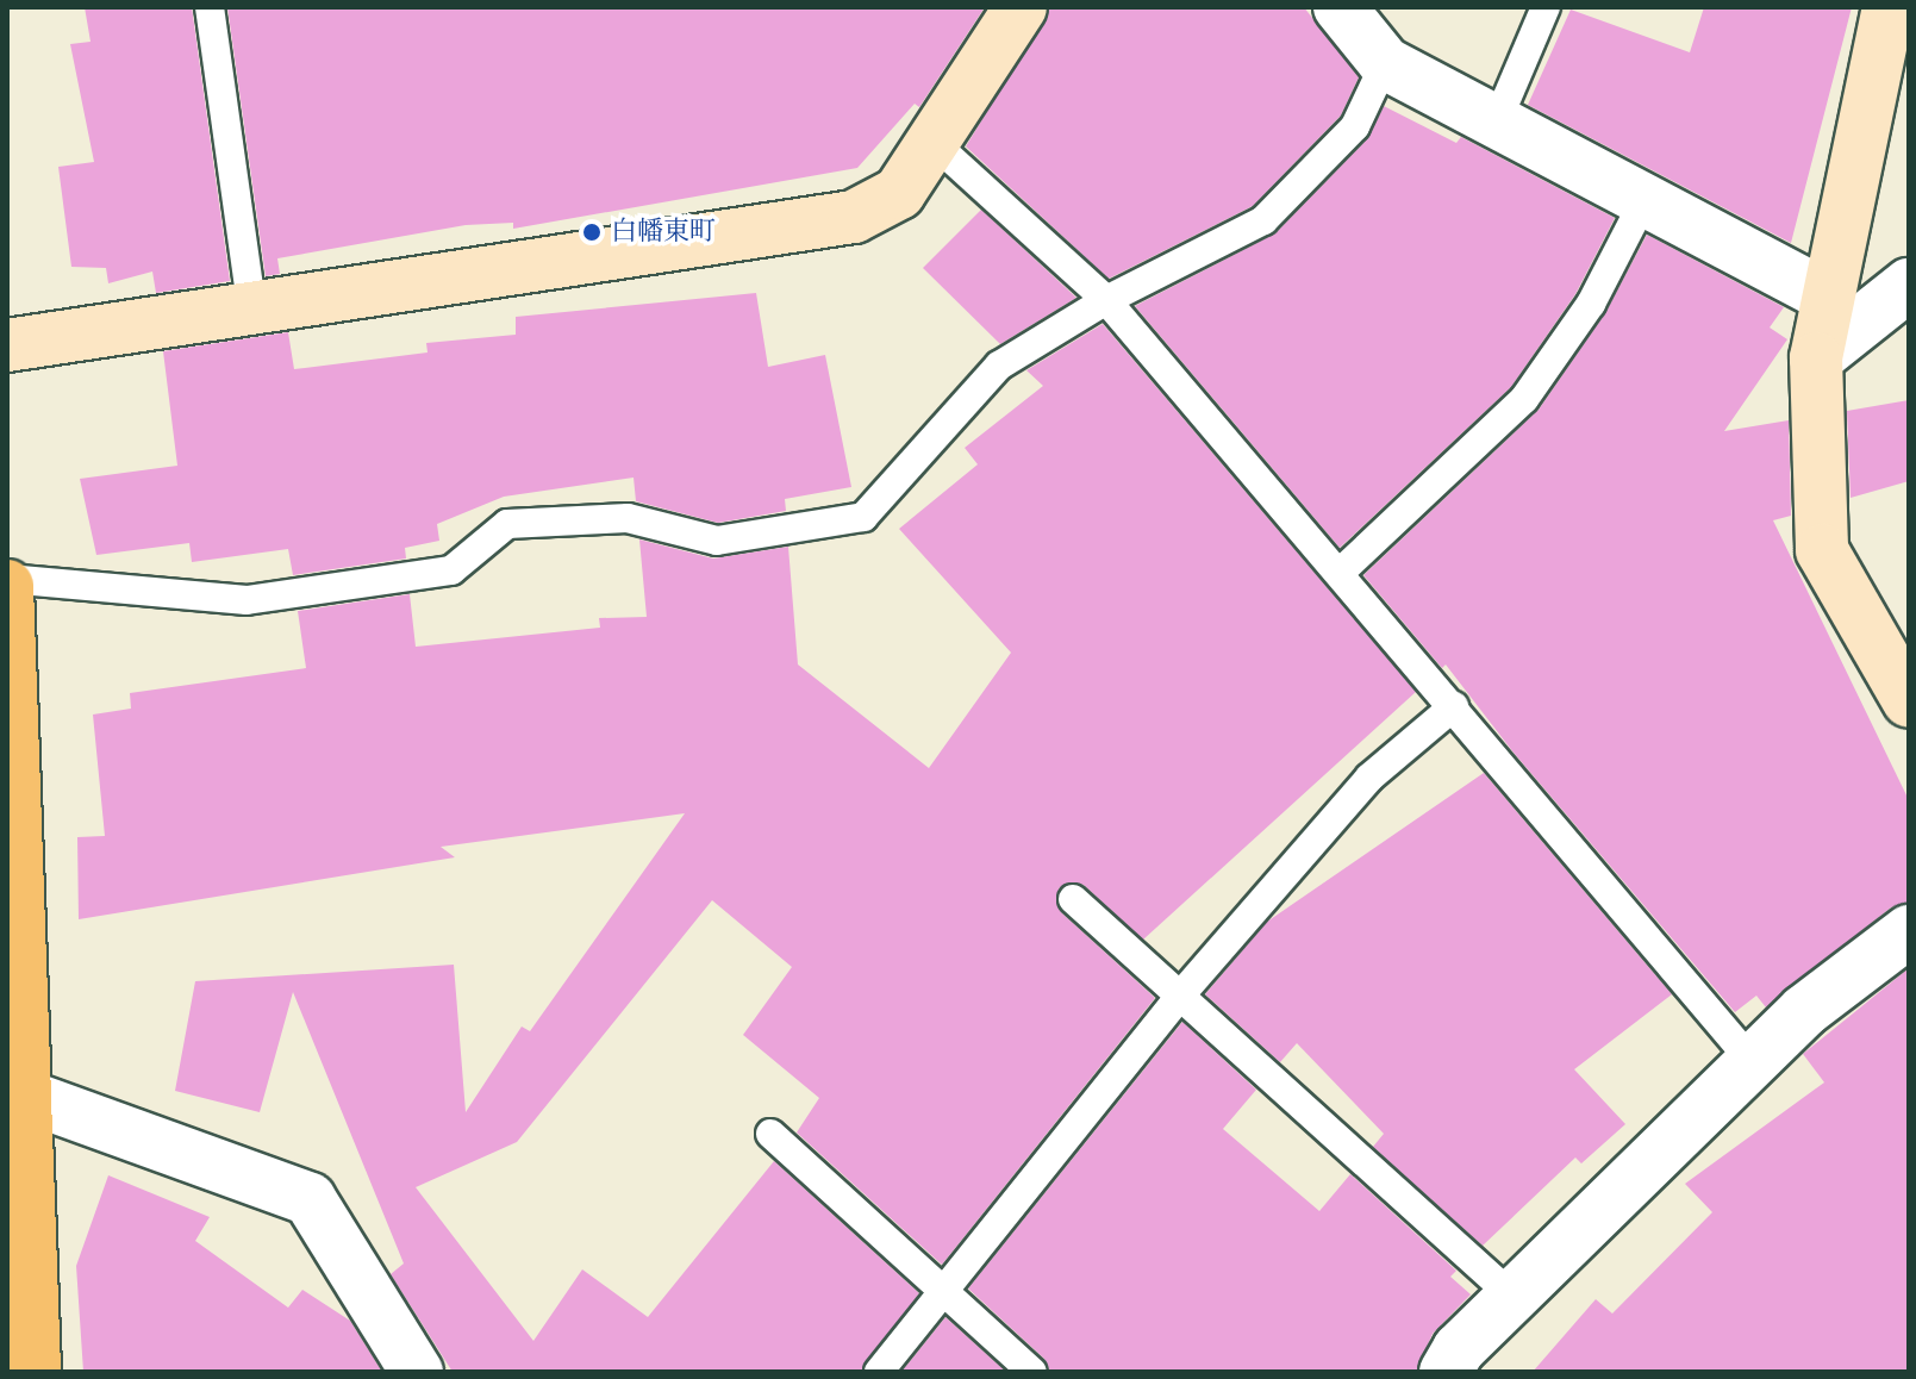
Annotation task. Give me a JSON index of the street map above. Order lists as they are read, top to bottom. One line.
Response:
{"places":["白幡東町"]}
